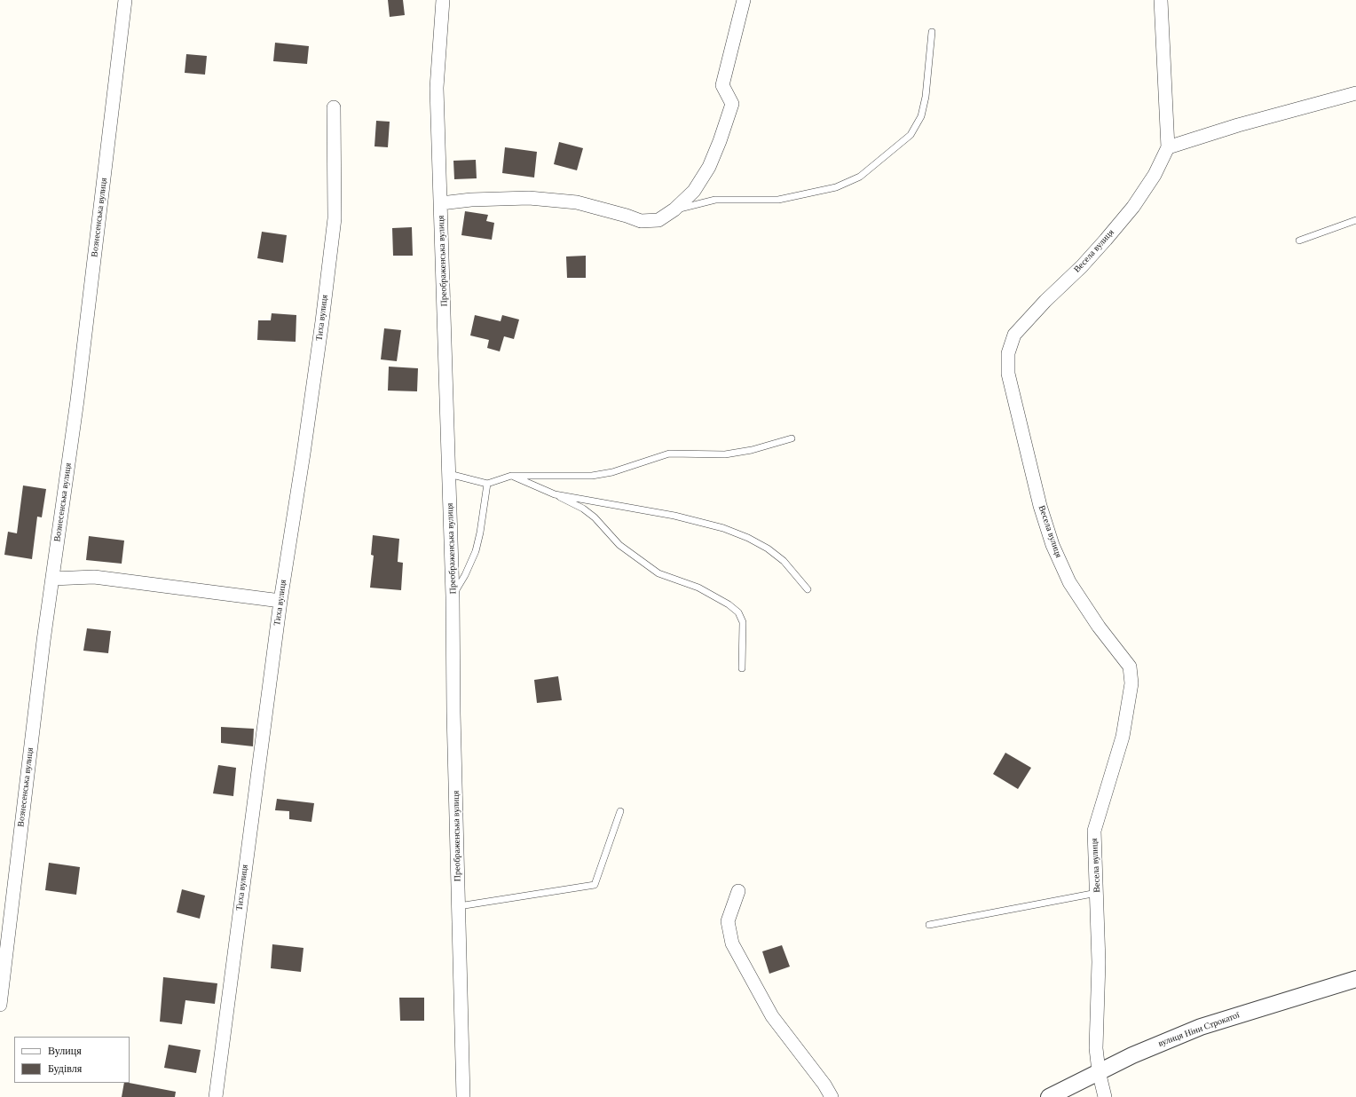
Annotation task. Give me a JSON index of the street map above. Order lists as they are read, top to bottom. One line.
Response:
{"streets":{"street":["Вознесенська вулиця","Весела вулиця","Преображенська вулиця","Тиха вулиця","вулиця Ніни Строкатої"]},"crossings":[["Весела вулиця","вулиця Ніни Строкатої"]],"legend":["Вулиця","Будівля"]}
